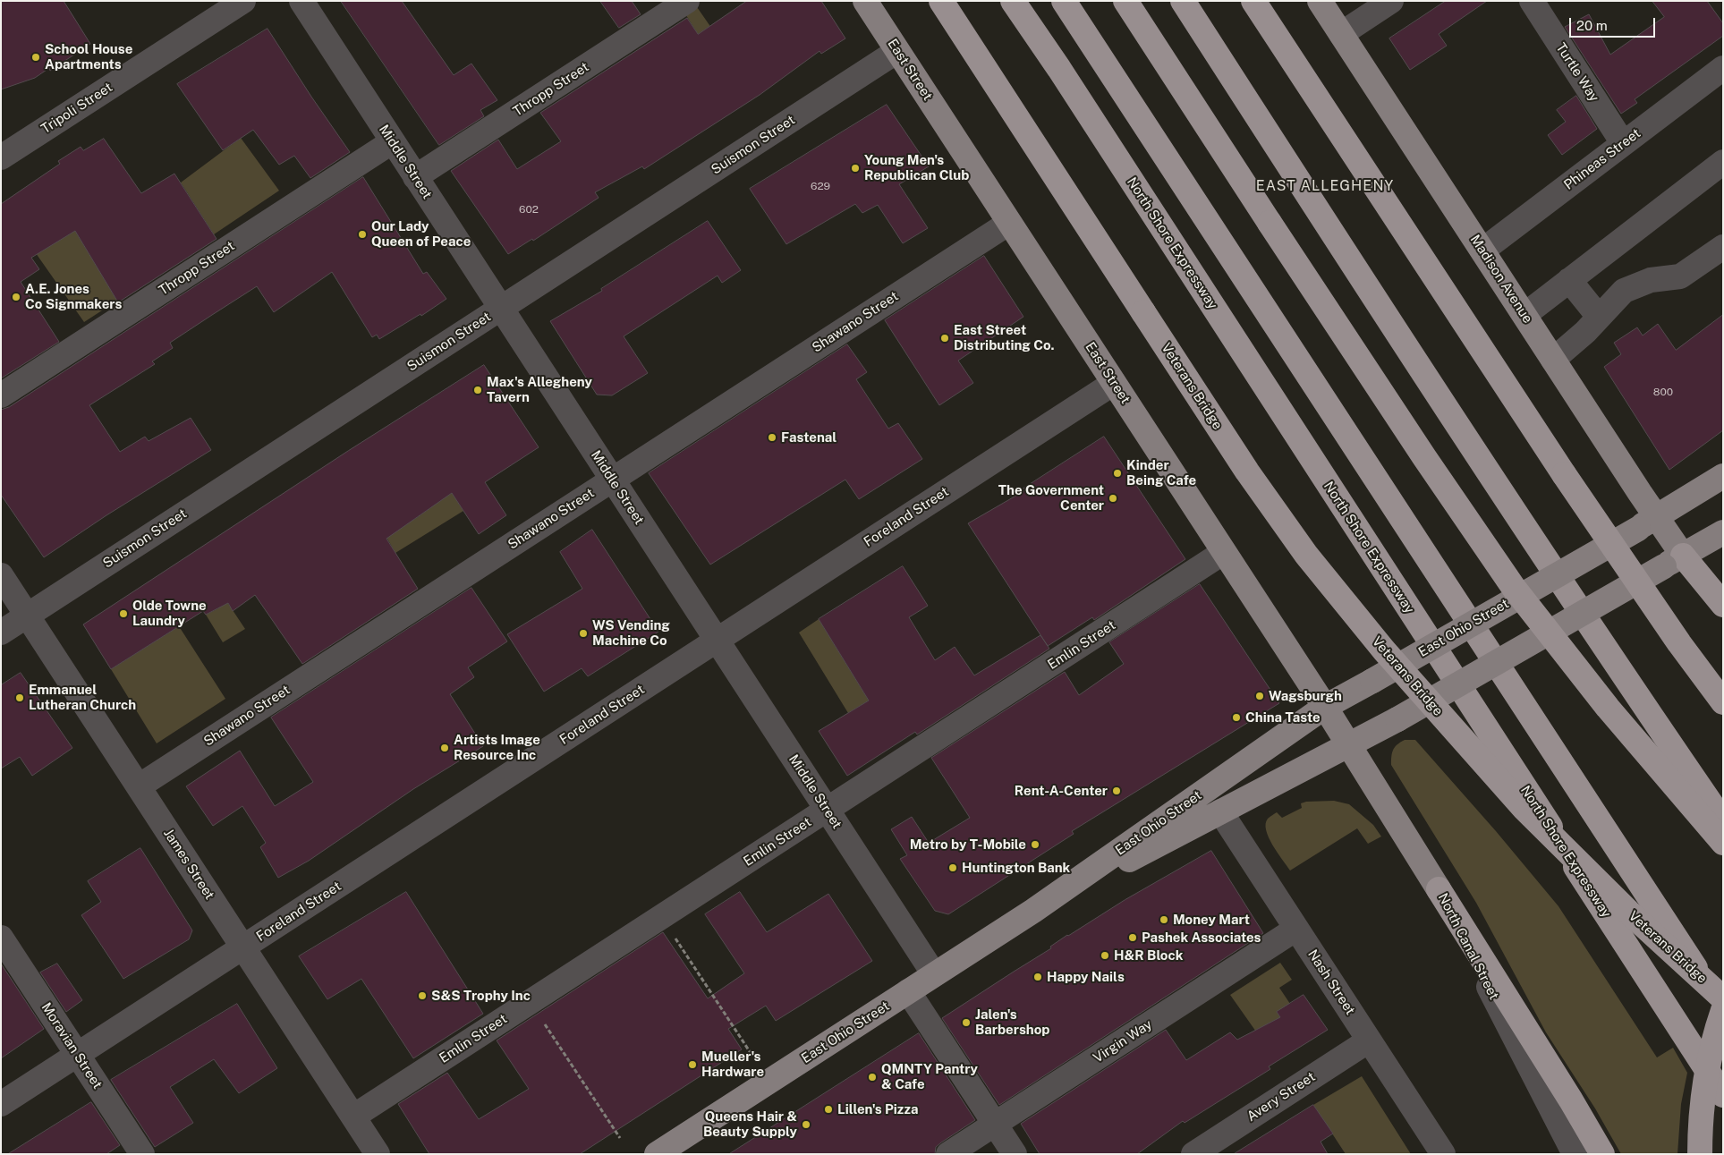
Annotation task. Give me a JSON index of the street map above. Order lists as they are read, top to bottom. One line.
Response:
{"streets":{"highway":["North Shore Expressway","Veterans Bridge"],"main road":["East Street","Madison Avenue","East Ohio Street","North Canal Street"],"street":["Turtle Way","Thropp Street","Tripoli Street","Suismon Street","Phineas Street","Middle Street","Shawano Street","Foreland Street","Emlin Street","James Street","Nash Street","Virgin Way","Moravian Street","Avery Street"]},"crossings":[["East Street","Suismon Street"],["East Street","Shawano Street"],["East Street","Foreland Street"],["East Street","East Ohio Street"],["East Street","Emlin Street"],["East Street","North Canal Street"],["Turtle Way","Phineas Street"],["Thropp Street","Middle Street"],["Suismon Street","Middle Street"],["Suismon Street","James Street"],["Phineas Street","Madison Avenue"],["Middle Street","Shawano Street"],["Middle Street","Foreland Street"],["Middle Street","East Ohio Street"],["Middle Street","Emlin Street"],["Madison Avenue","East Ohio Street"],["Shawano Street","James Street"],["Foreland Street","James Street"],["Foreland Street","Moravian Street"],["East Ohio Street","North Canal Street"],["East Ohio Street","Nash Street"],["Emlin Street","James Street"],["Nash Street","Virgin Way"],["Nash Street","Avery Street"]],"districts":["EAST ALLEGHENY"],"places":["School House Apartments","Young Men's Republican Club","Our Lady Queen of Peace","A.E. Jones Co Signmakers","East Street Distributing Co.","Max's Allegheny Tavern","Fastenal","Kinder Being Cafe","The Government Center","Olde Towne Laundry","WS Vending Machine Co","Wagsburgh","Emmanuel Lutheran Church","China Taste","Artists Image Resource Inc","Rent-A-Center","Metro by T-Mobile","Huntington Bank","Money Mart","Pashek Associates","H&R Block","Happy Nails","S&S Trophy Inc","Jalen's Barbershop","Mueller's Hardware","QMNTY Pantry & Cafe","Lillen's Pizza","Queens Hair & Beauty Supply"],"house_numbers":["629","602","800"],"scale_bar":"20 m"}
